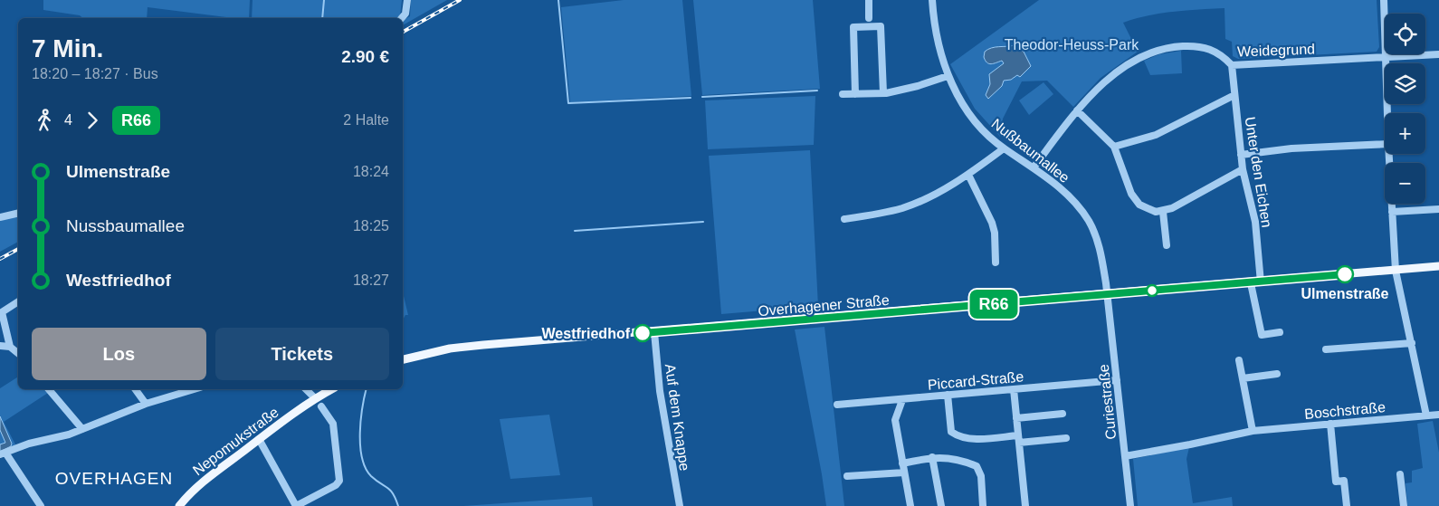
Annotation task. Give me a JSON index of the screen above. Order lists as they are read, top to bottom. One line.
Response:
{"streets":{"main road":["Overhagener Straße","Nepomukstraße"],"street":["Weidegrund","Nußbaumallee","Unter den Eichen","Piccard-Straße","Curiestraße","Boschstraße","Auf dem Knappe"]},"crossings":[["Weidegrund","Nußbaumallee"],["Weidegrund","Unter den Eichen"],["Nußbaumallee","Overhagener Straße"],["Nußbaumallee","Curiestraße"],["Unter den Eichen","Overhagener Straße"],["Overhagener Straße","Curiestraße"],["Overhagener Straße","Auf dem Knappe"],["Piccard-Straße","Curiestraße"],["Curiestraße","Boschstraße"]],"districts":["OVERHAGEN"],"parks":["Theodor-Heuss-Park"],"places":["Ulmenstraße","Westfriedhof"],"lines":["bus line R66"],"page":{"on_map":"R66","map_buttons":["+","−"],"heading":["7 Min.","18:20 – 18:27 · Bus","2.90 €"],"legs":["4","R66","2 Halte"],"list":[{"name":"Ulmenstraße","value":"18:24"},{"name":"Nussbaumallee","value":"18:25"},{"name":"Westfriedhof","value":"18:27"}],"buttons":["Los","Tickets"]}}
